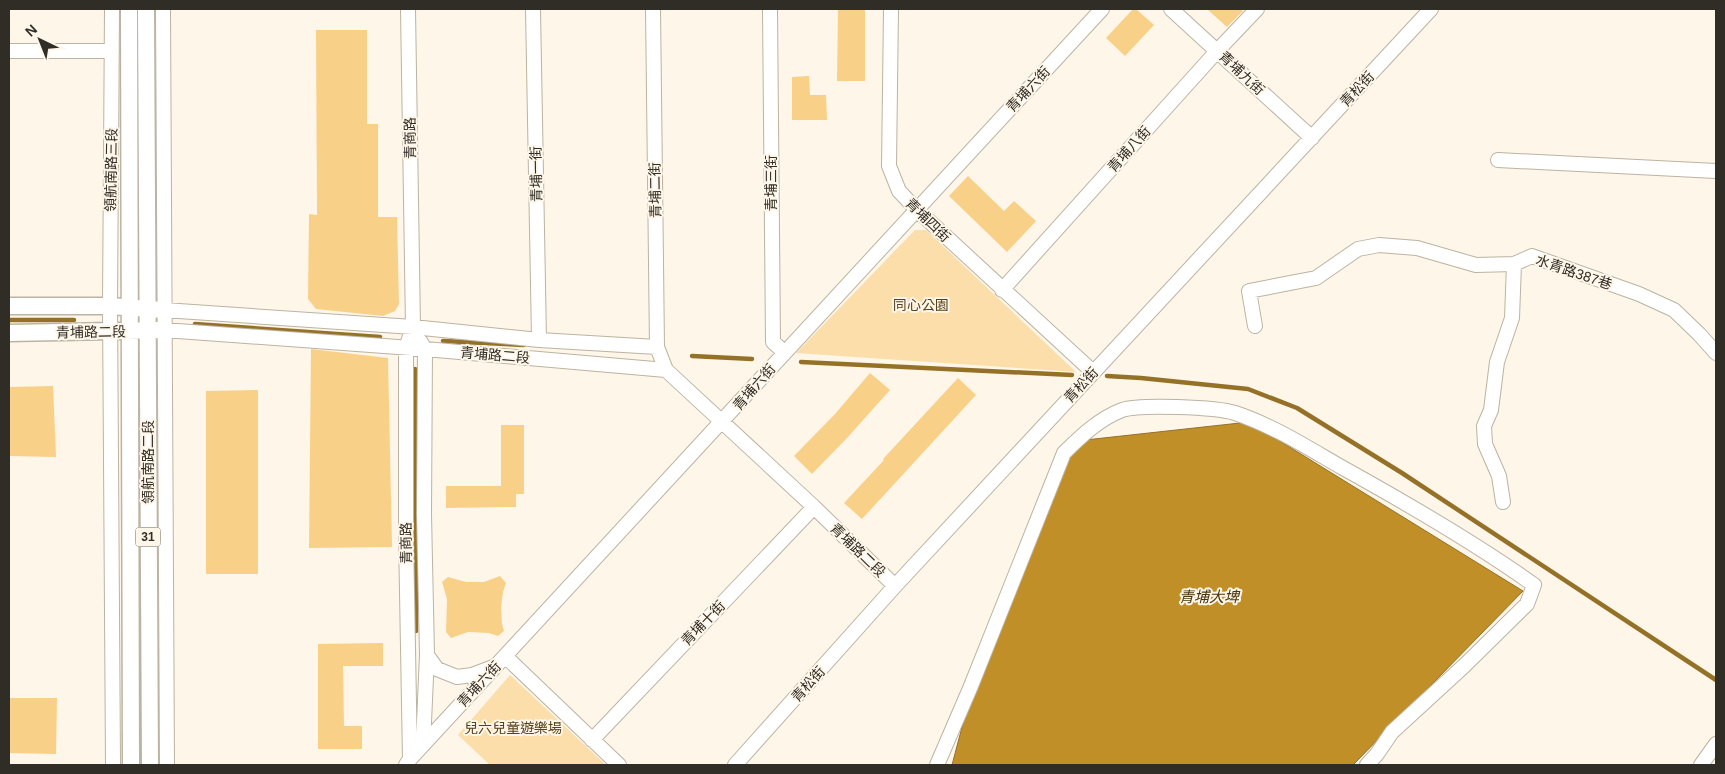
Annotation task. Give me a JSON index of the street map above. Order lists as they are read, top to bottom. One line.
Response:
{"streets":{"main road":["領航南路三段","青埔路二段","領航南路二段","31"],"street":["青埔九街","青埔六街","青松街","青商路","青埔八街","青埔一街","青埔三街","青埔二街","青埔四街","水青路387巷","青埔十街"]},"crossings":[["青埔九街","青松街"],["青埔九街","青埔八街"],["青埔六街","青商路"],["青埔六街","青埔三街"],["青埔六街","青埔四街"],["青埔六街","青埔路二段"],["青松街","青埔四街"],["青松街","青埔路二段"],["青商路","青埔路二段"],["青埔八街","青埔四街"],["領航南路三段","青埔路二段"],["領航南路三段","31"],["青埔一街","青埔路二段"],["青埔二街","青埔路二段"],["青埔路二段","領航南路二段"],["青埔路二段","31"],["青埔路二段","青埔十街"],["領航南路二段","31"]],"water":["青埔大埤"],"parks":["同心公園","兒六兒童遊樂場"],"north":"top left"}
